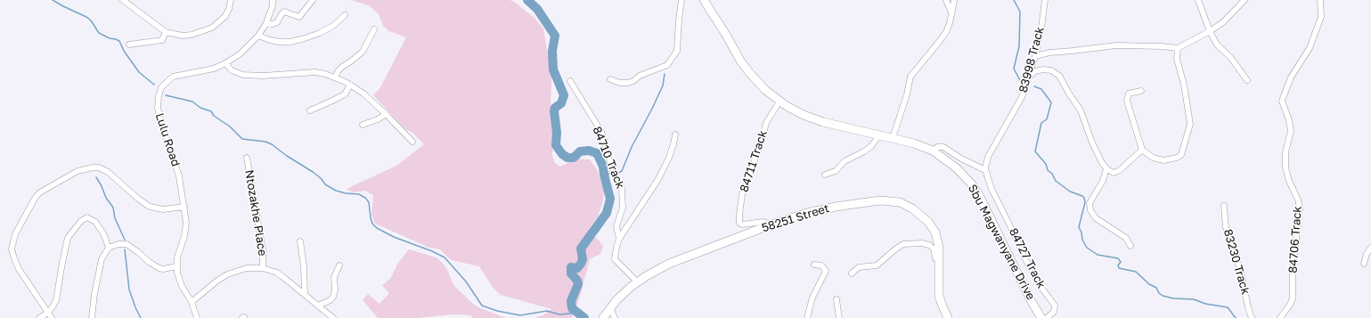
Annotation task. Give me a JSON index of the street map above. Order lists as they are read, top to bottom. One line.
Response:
{"streets":{"main road":["58251 Street","Sbu Magwanyane Drive"],"street":["83998 Track","Lulu Road","84710 Track","84711 Track","Ntozakhe Place","84706 Track","84727 Track","83230 Track"]},"crossings":[["83998 Track","84727 Track"],["84711 Track","58251 Street"],["84711 Track","Sbu Magwanyane Drive"]]}
